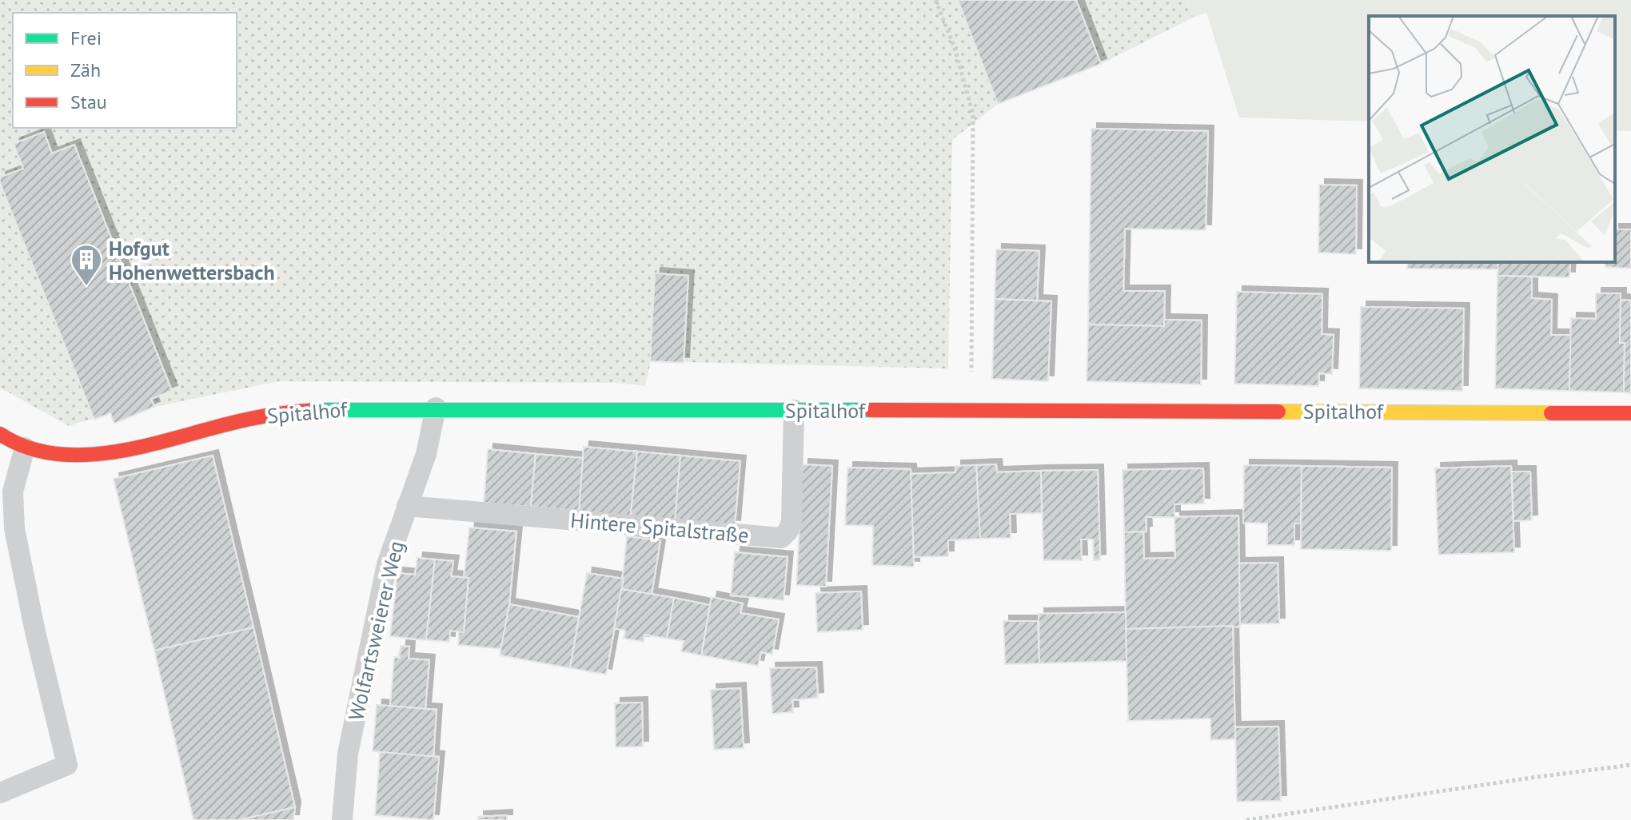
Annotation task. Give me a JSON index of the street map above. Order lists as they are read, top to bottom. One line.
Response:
{"streets":{"street":["Spitalhof"],"lane":["Hintere Spitalstraße","Wolfartsweierer Weg"]},"crossings":[["Spitalhof","Hintere Spitalstraße"],["Spitalhof","Wolfartsweierer Weg"],["Hintere Spitalstraße","Wolfartsweierer Weg"]],"places":{"building":["Hofgut Hohenwettersbach"]},"legend":["Frei","Zäh","Stau"]}
